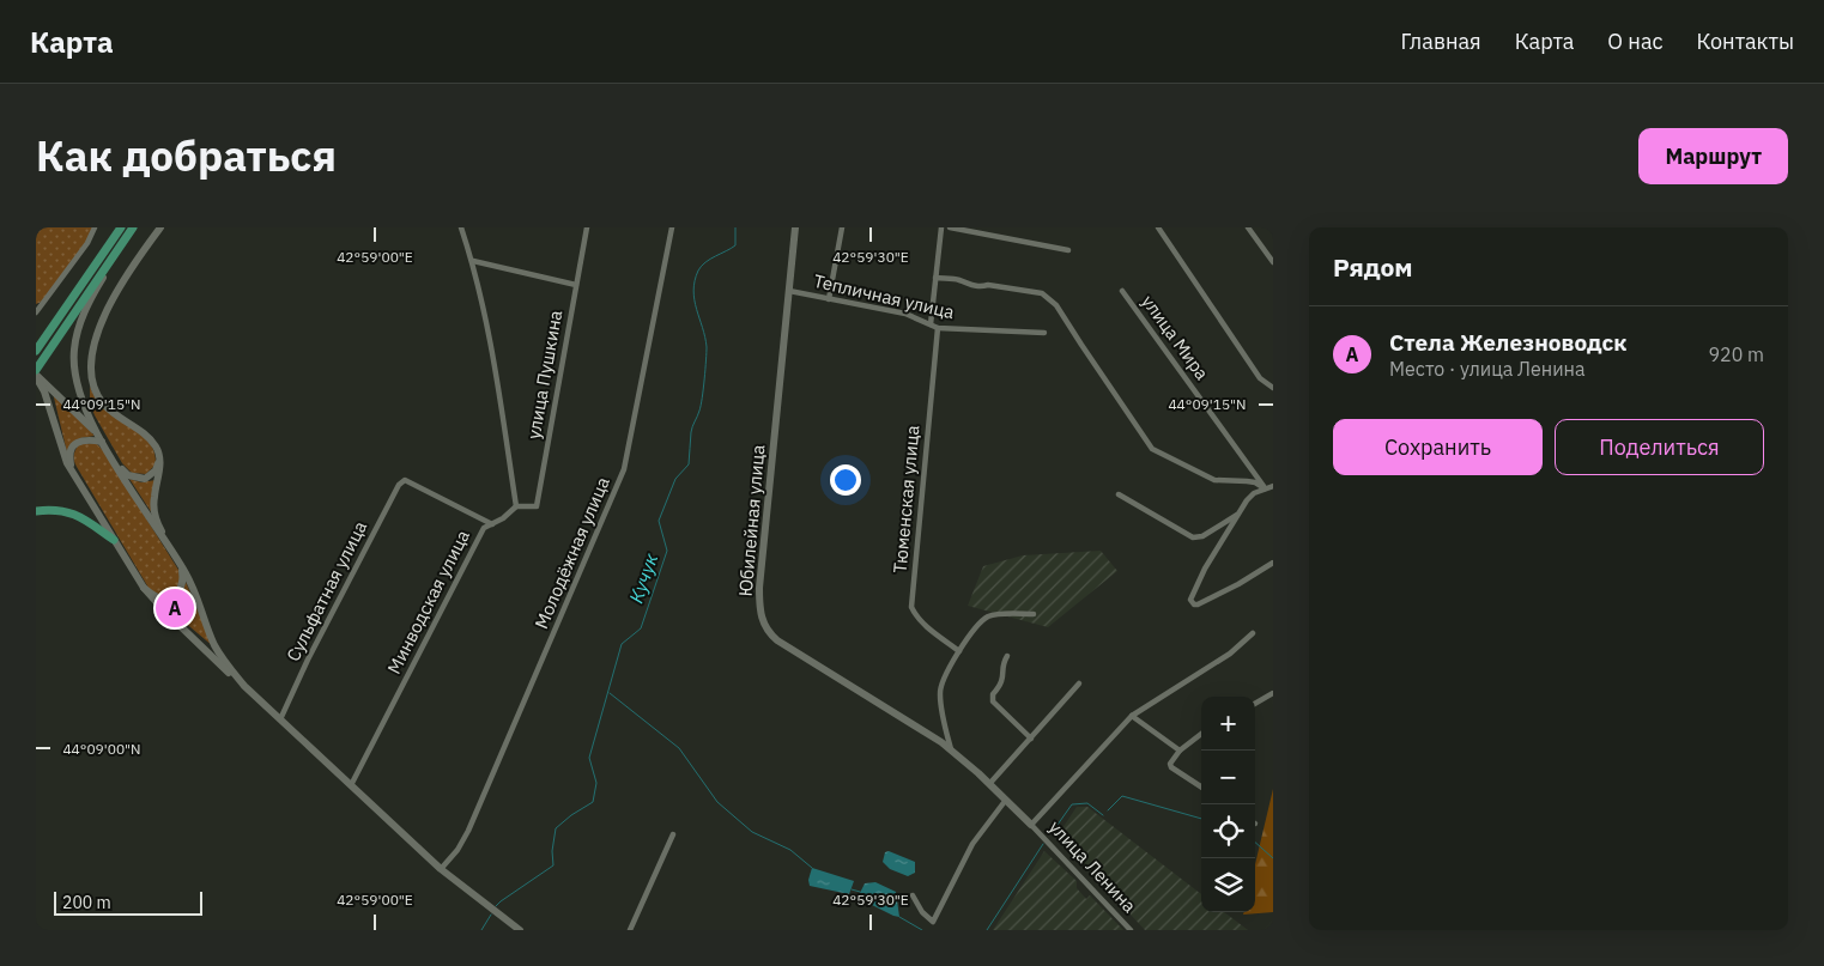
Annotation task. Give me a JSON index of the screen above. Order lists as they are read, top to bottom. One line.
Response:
{"streets":{"main road":["Юбилейная улица"],"street":["Тепличная улица","улица Мира","улица Пушкина","Тюменская улица","Молодёжная улица","Сульфатная улица","Минводская улица","улица Ленина"]},"crossings":[["Тепличная улица","Тюменская улица"],["Тепличная улица","Юбилейная улица"],["улица Пушкина","Минводская улица"],["Юбилейная улица","улица Ленина"],["Сульфатная улица","Минводская улица"]],"water":["Кучук"],"scale_bar":"200 m","page":{"header":"Карта","nav":["Главная","Карта","О нас","Контакты"],"title":"Как добраться","buttons":["Маршрут",["Сохранить","Поделиться"]],"heading":"Рядом","list":[{"mark":"A","name":"Стела Железноводск","note":"Место · улица Ленина","value":"920 m"}],"pins":"A","map_buttons":["+","−"],"scale":"200 m"},"coordinates":["42°59'00\"E","42°59'30\"E","44°09'15\"N","44°09'00\"N"]}
